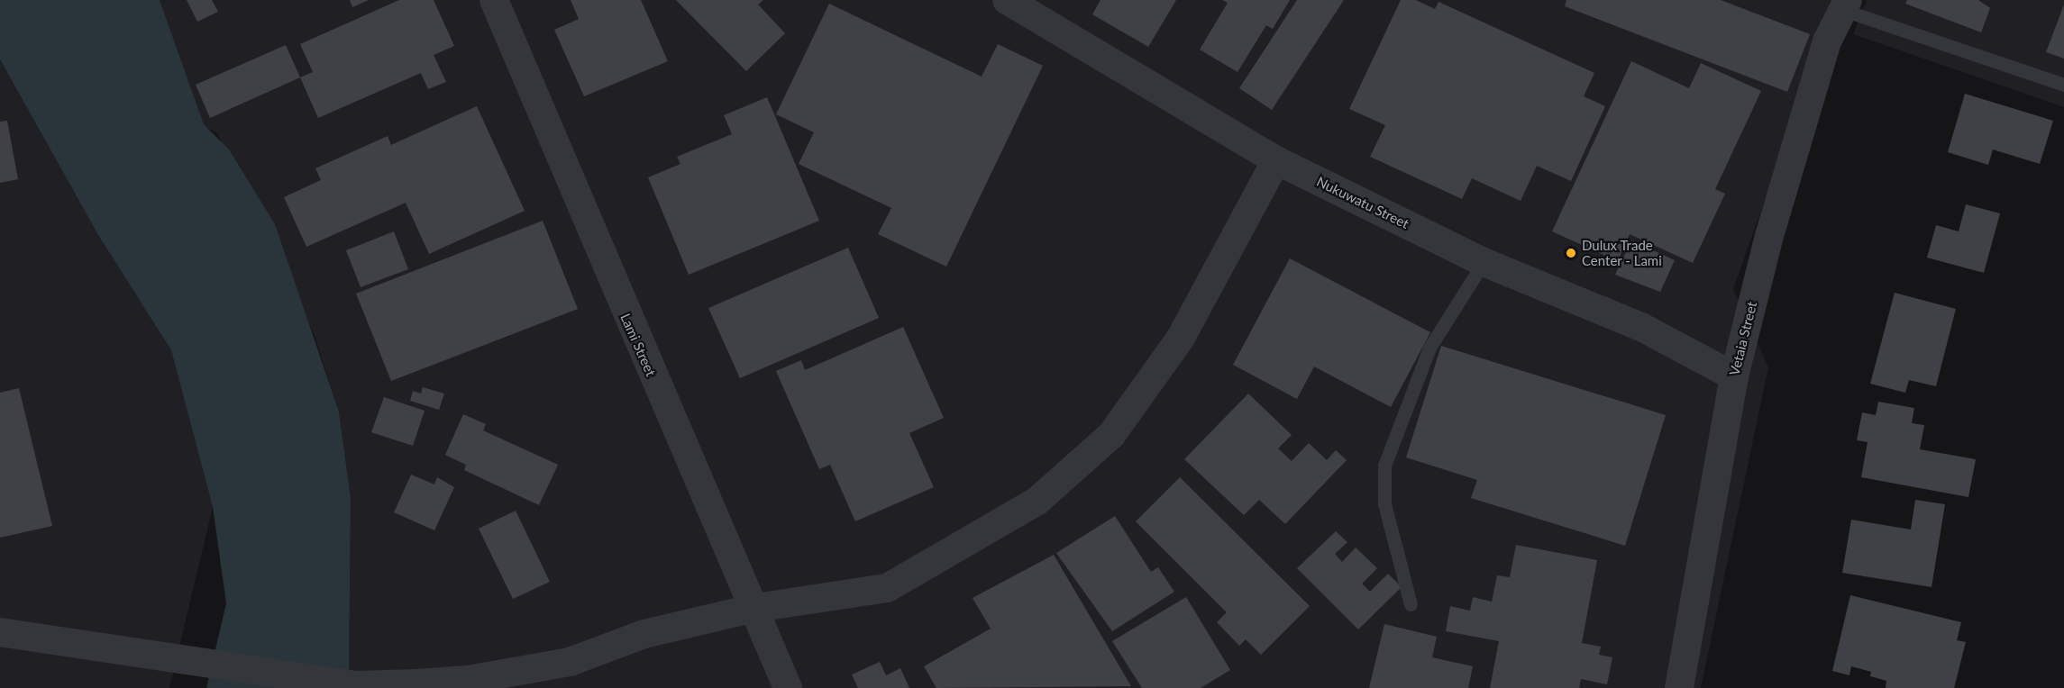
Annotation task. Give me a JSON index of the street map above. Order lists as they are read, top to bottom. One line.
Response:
{"streets":{"street":["Nukuwatu Street","Vetaia Street","Lami Street"]},"crossings":[["Nukuwatu Street","Vetaia Street"]],"places":["Dulux Trade Center - Lami"]}
